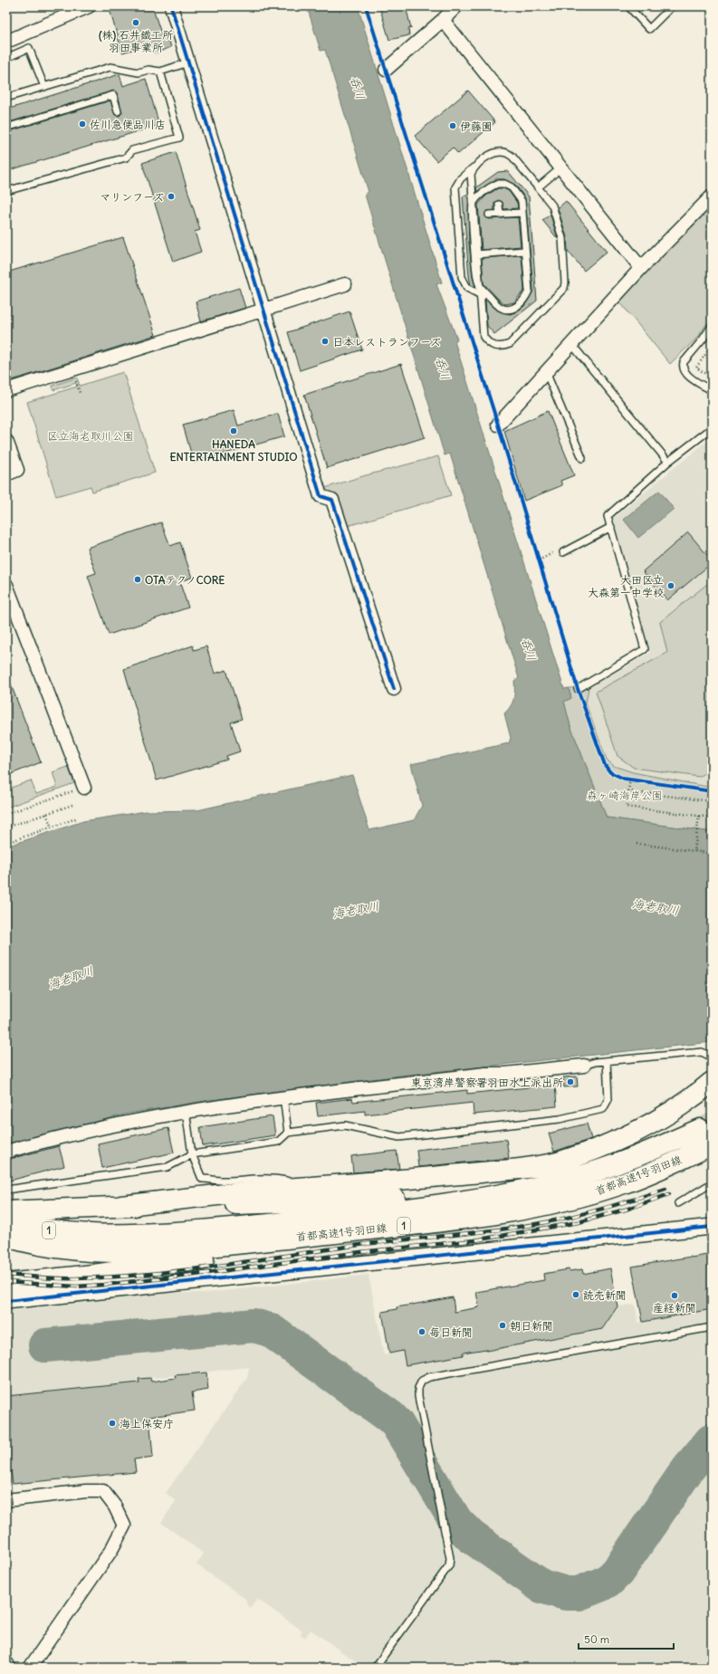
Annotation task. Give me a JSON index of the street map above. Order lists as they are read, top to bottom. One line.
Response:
{"streets":{"highway":["首都高速1号羽田線","1"]},"water":["呑川","海老取川"],"parks":["区立海老取川公園","森ヶ崎海岸公園"],"places":["(株) 石井鐵工所 羽田事業所","佐川急便品川店","伊藤園","マリンフーズ","日本レストランフーズ","HANEDA ENTERTAINMENT STUDIO","OTAテクノCORE","大田区立 大森第一中学校","東京湾岸警察署羽田水上派出所","読売新聞","産経新聞","朝日新聞","毎日新聞","海上保安庁"],"scale_bar":"50 m"}
